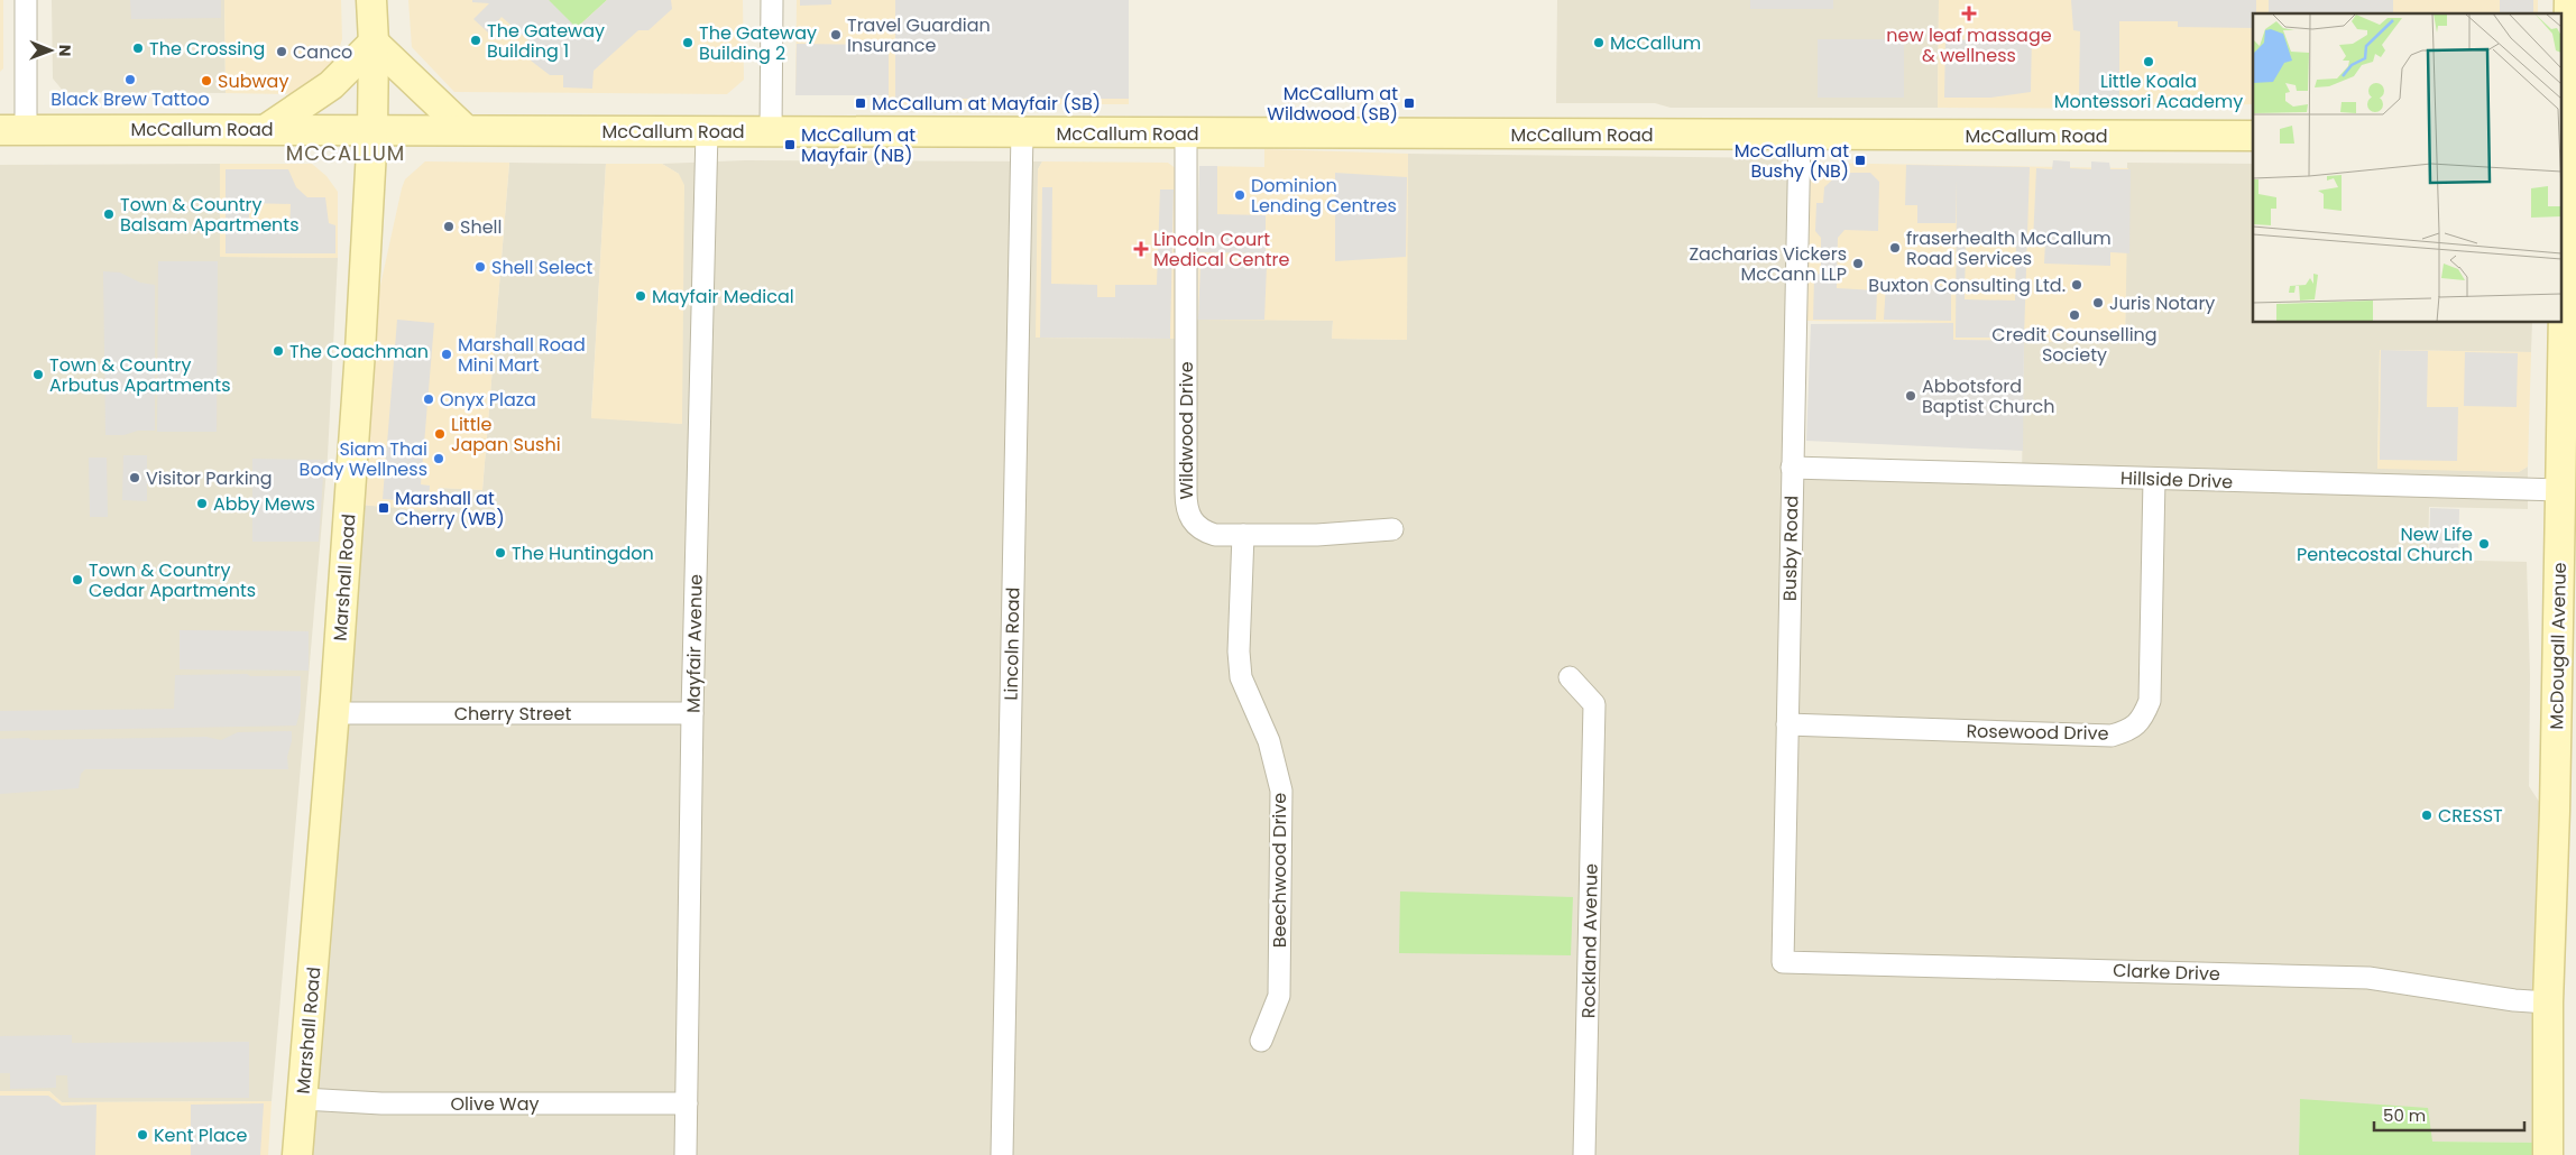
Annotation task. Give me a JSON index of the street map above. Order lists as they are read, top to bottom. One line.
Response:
{"streets":{"main road":["McCallum Road","Marshall Road","McDougall Avenue"],"street":["Wildwood Drive","Hillside Drive","Busby Road","Mayfair Avenue","Lincoln Road","Cherry Street","Rosewood Drive","Beechwood Drive","Rockland Avenue","Clarke Drive","Olive Way"]},"crossings":[["McCallum Road","Wildwood Drive"],["McCallum Road","Busby Road"],["McCallum Road","Marshall Road"],["McCallum Road","Mayfair Avenue"],["McCallum Road","Lincoln Road"],["Wildwood Drive","Beechwood Drive"],["Hillside Drive","Busby Road"],["Hillside Drive","McDougall Avenue"],["Hillside Drive","Rosewood Drive"],["Busby Road","Rosewood Drive"],["Busby Road","Clarke Drive"],["Marshall Road","Cherry Street"],["Marshall Road","Olive Way"],["Mayfair Avenue","Cherry Street"],["Mayfair Avenue","Olive Way"],["McDougall Avenue","Clarke Drive"]],"districts":["MCCALLUM"],"places":{"health":["new leaf massage & wellness","Lincoln Court Medical Centre"],"other":["Travel Guardian Insurance","The Gateway Building 1","The Gateway Building 2","McCallum","The Crossing","Canco","Little Koala Montessori Academy","Black Brew Tattoo","Subway","Dominion Lending Centres","Town & Country Balsam Apartments","Shell","fraserhealth McCallum Road Services","Zacharias Vickers McCann LLP","Shell Select","Buxton Consulting Ltd.","Mayfair Medical","Juris Notary","Credit Counselling Society","The Coachman","Marshall Road Mini Mart","Town & Country Arbutus Apartments","Abbotsford Baptist Church","Onyx Plaza","Little Japan Sushi","Siam Thai Body Wellness","Visitor Parking","Abby Mews","New Life Pentecostal Church","The Huntingdon","Town & Country Cedar Apartments","CRESST","Kent Place"],"transit":["McCallum at Mayfair (SB)","McCallum at Wildwood (SB)","McCallum at Mayfair (NB)","McCallum at Bushy (NB)","Marshall at Cherry (WB)"]},"scale_bar":"50 m","north":"right"}
